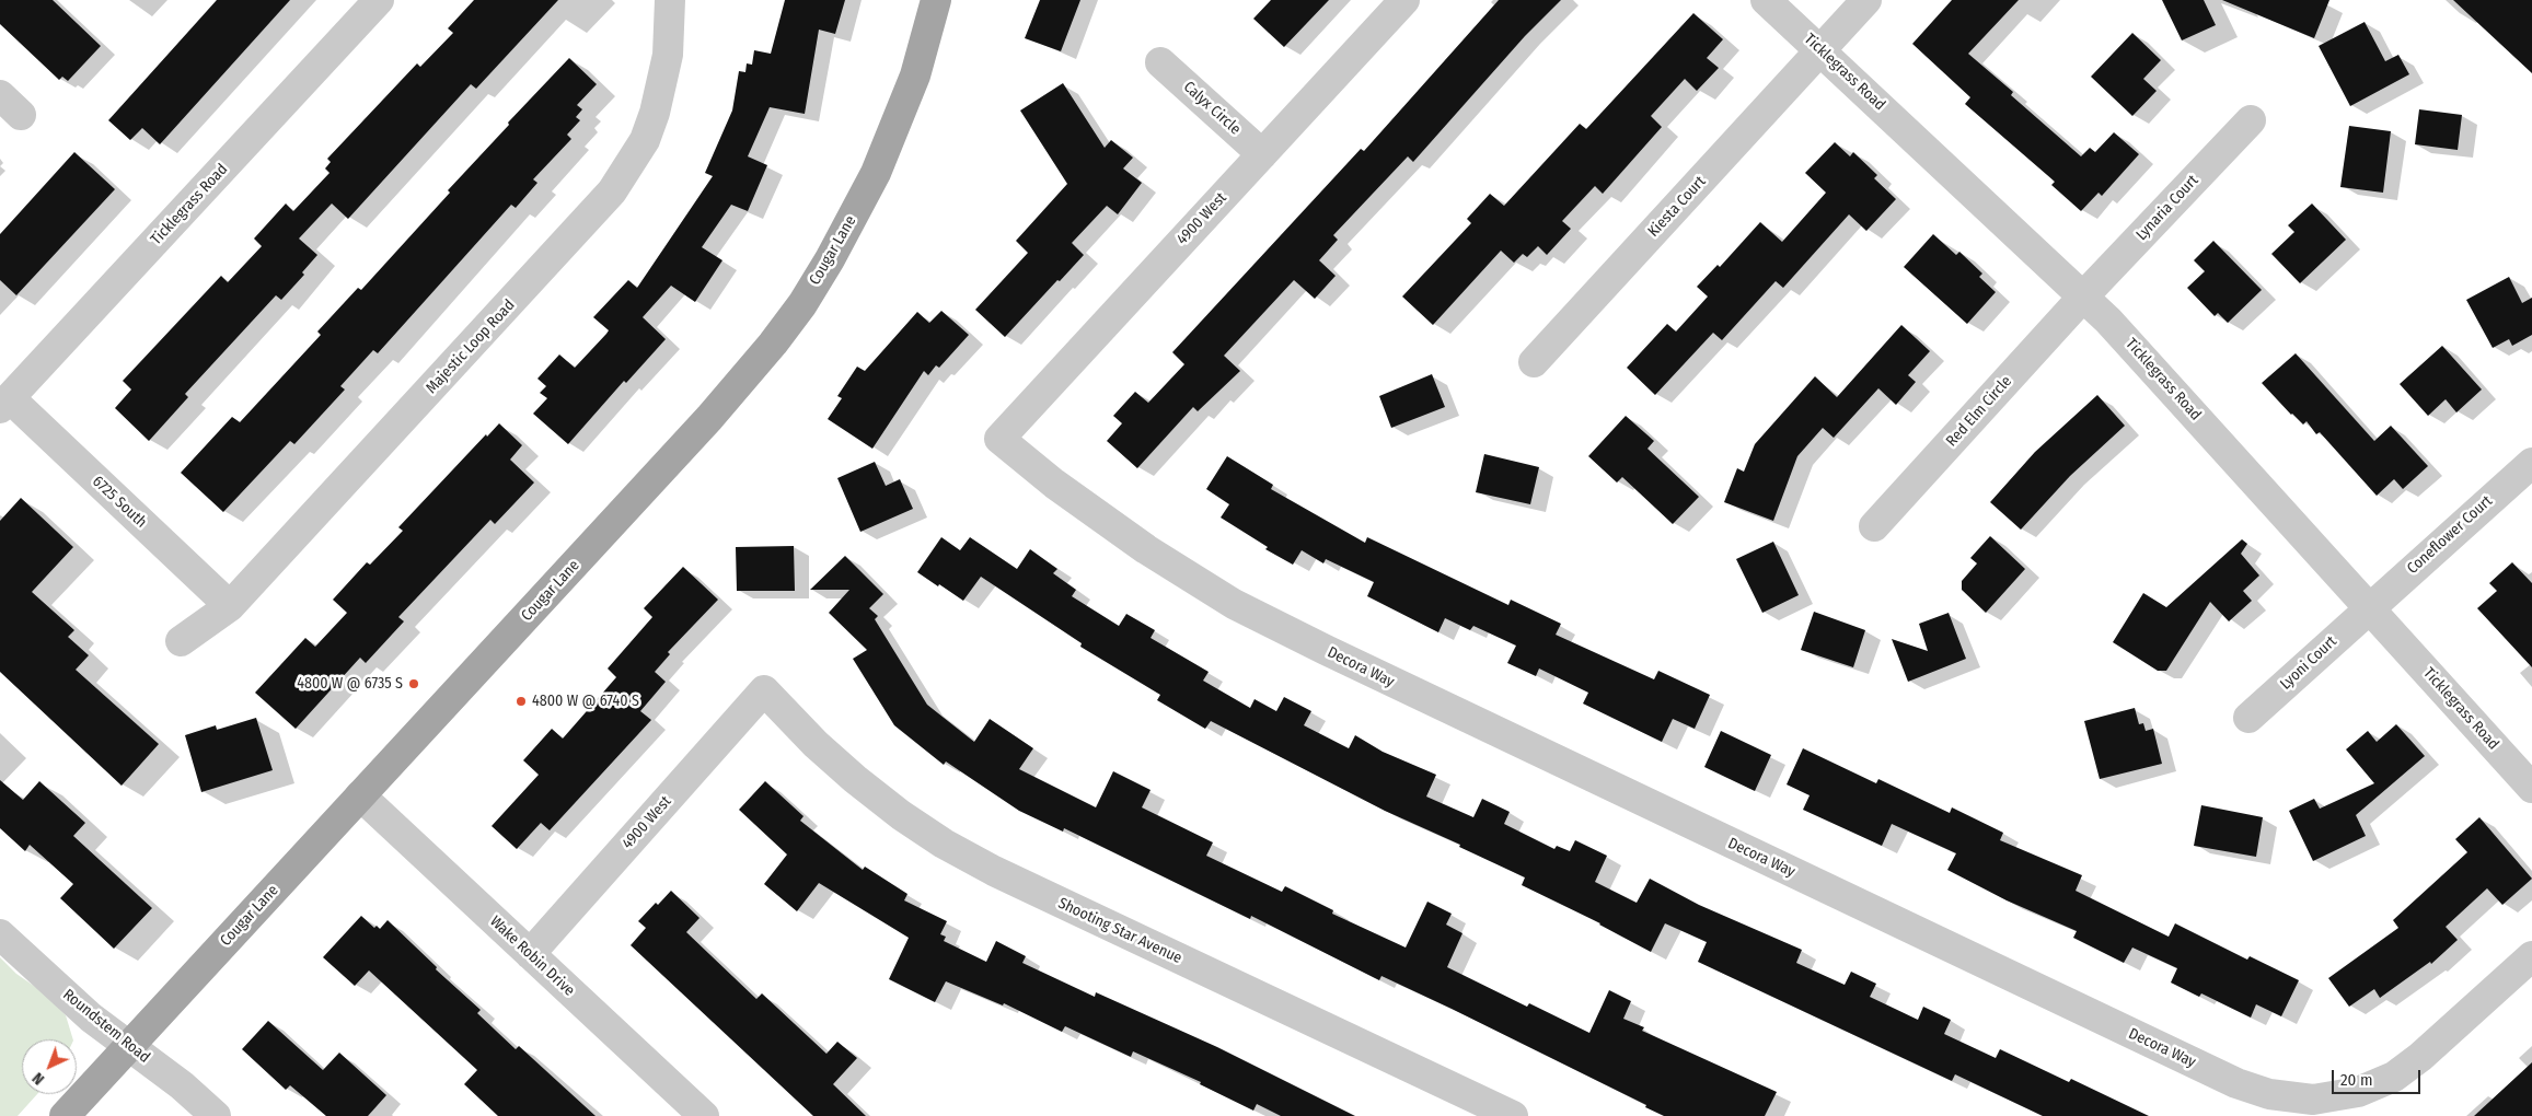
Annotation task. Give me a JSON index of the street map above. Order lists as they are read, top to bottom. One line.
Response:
{"streets":{"main road":["Cougar Lane"],"street":["Ticklegrass Road","Calyx Circle","Kiesta Court","Lynaria Court","4900 West","Majestic Loop Road","Red Elm Circle","6725 South","Coneflower Court","Lyoni Court","Decora Way","Shooting Star Avenue","Wake Robin Drive","Roundstem Road"]},"crossings":[["Ticklegrass Road","Kiesta Court"],["Ticklegrass Road","Lynaria Court"],["Ticklegrass Road","Red Elm Circle"],["Ticklegrass Road","6725 South"],["Ticklegrass Road","Coneflower Court"],["Ticklegrass Road","Lyoni Court"],["Calyx Circle","4900 West"],["Lynaria Court","Red Elm Circle"],["4900 West","Decora Way"],["4900 West","Shooting Star Avenue"],["4900 West","Wake Robin Drive"],["Cougar Lane","Wake Robin Drive"],["Cougar Lane","Roundstem Road"],["Majestic Loop Road","6725 South"],["Coneflower Court","Lyoni Court"]],"places":["4800 W @ 6735 S","4800 W @ 6740 S"],"scale_bar":"20 m","north":"bottom left"}
